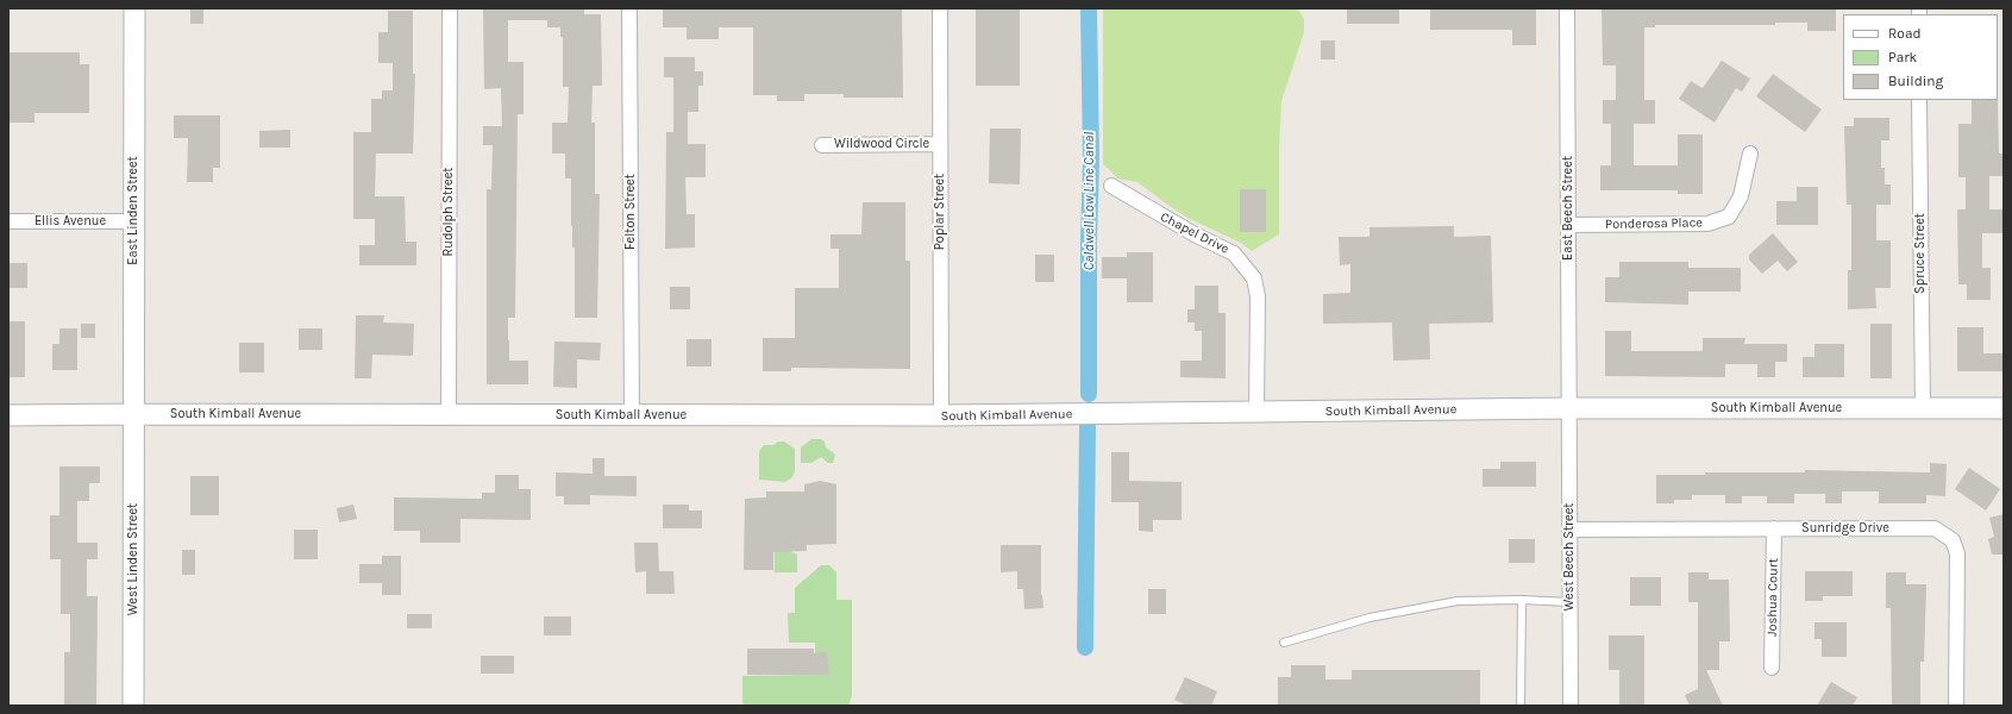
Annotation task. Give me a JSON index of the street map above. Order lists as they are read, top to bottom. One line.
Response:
{"streets":{"street":["Wildwood Circle","East Beech Street","East Linden Street","Rudolph Street","Felton Street","Poplar Street","Ellis Avenue","Ponderosa Place","Chapel Drive","Spruce Street","South Kimball Avenue","Sunridge Drive","West Beech Street","West Linden Street","Joshua Court"]},"crossings":[["Wildwood Circle","Poplar Street"],["East Beech Street","Ponderosa Place"],["East Beech Street","South Kimball Avenue"],["East Beech Street","West Beech Street"],["East Linden Street","Ellis Avenue"],["East Linden Street","South Kimball Avenue"],["East Linden Street","West Linden Street"],["Rudolph Street","South Kimball Avenue"],["Felton Street","South Kimball Avenue"],["Poplar Street","South Kimball Avenue"],["Chapel Drive","South Kimball Avenue"],["Spruce Street","South Kimball Avenue"],["South Kimball Avenue","West Beech Street"],["South Kimball Avenue","West Linden Street"],["Sunridge Drive","West Beech Street"],["Sunridge Drive","Joshua Court"]],"water":["Caldwell Low Line Canal"],"legend":["Road","Park","Building"]}
